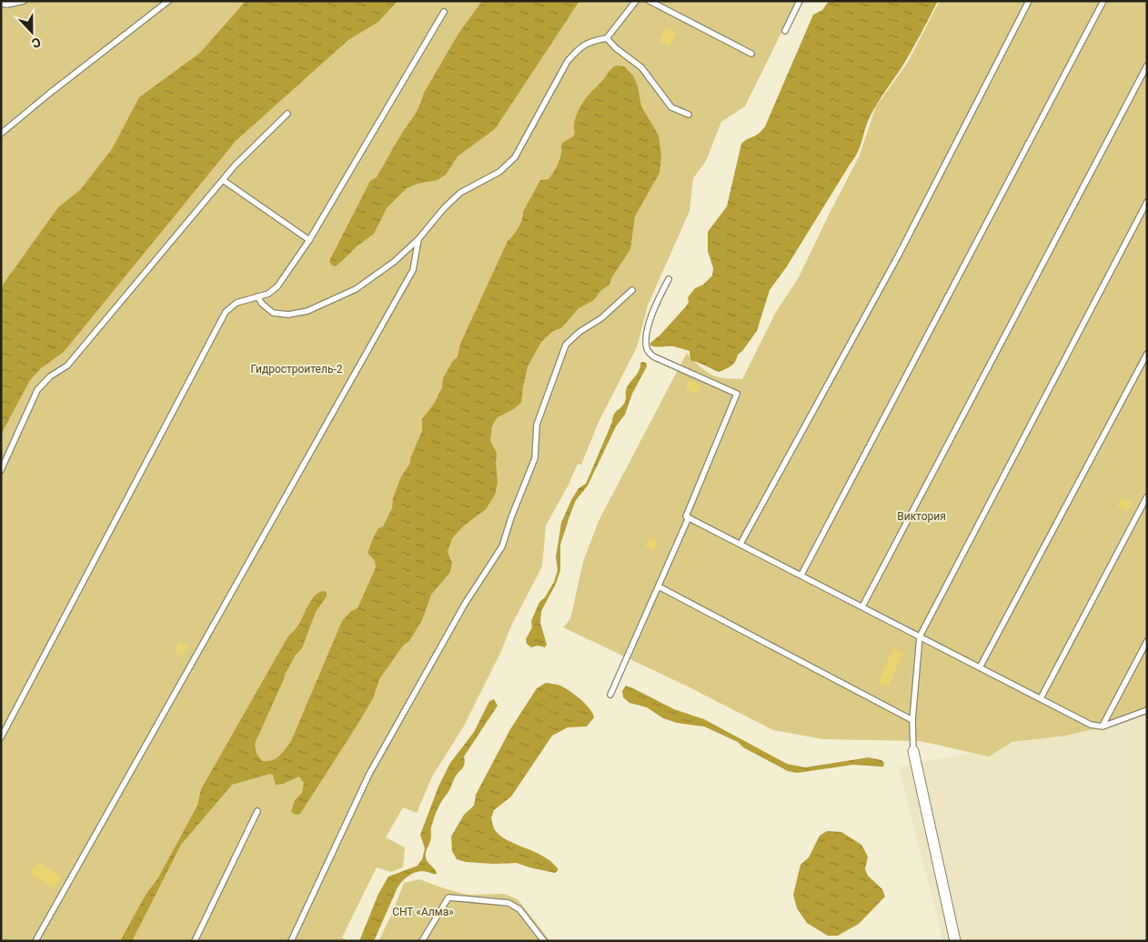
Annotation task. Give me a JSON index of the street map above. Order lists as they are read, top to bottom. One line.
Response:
{"parks":["Гидростроитель-2","Виктория","СНТ «Алма»"],"north":"bottom"}
